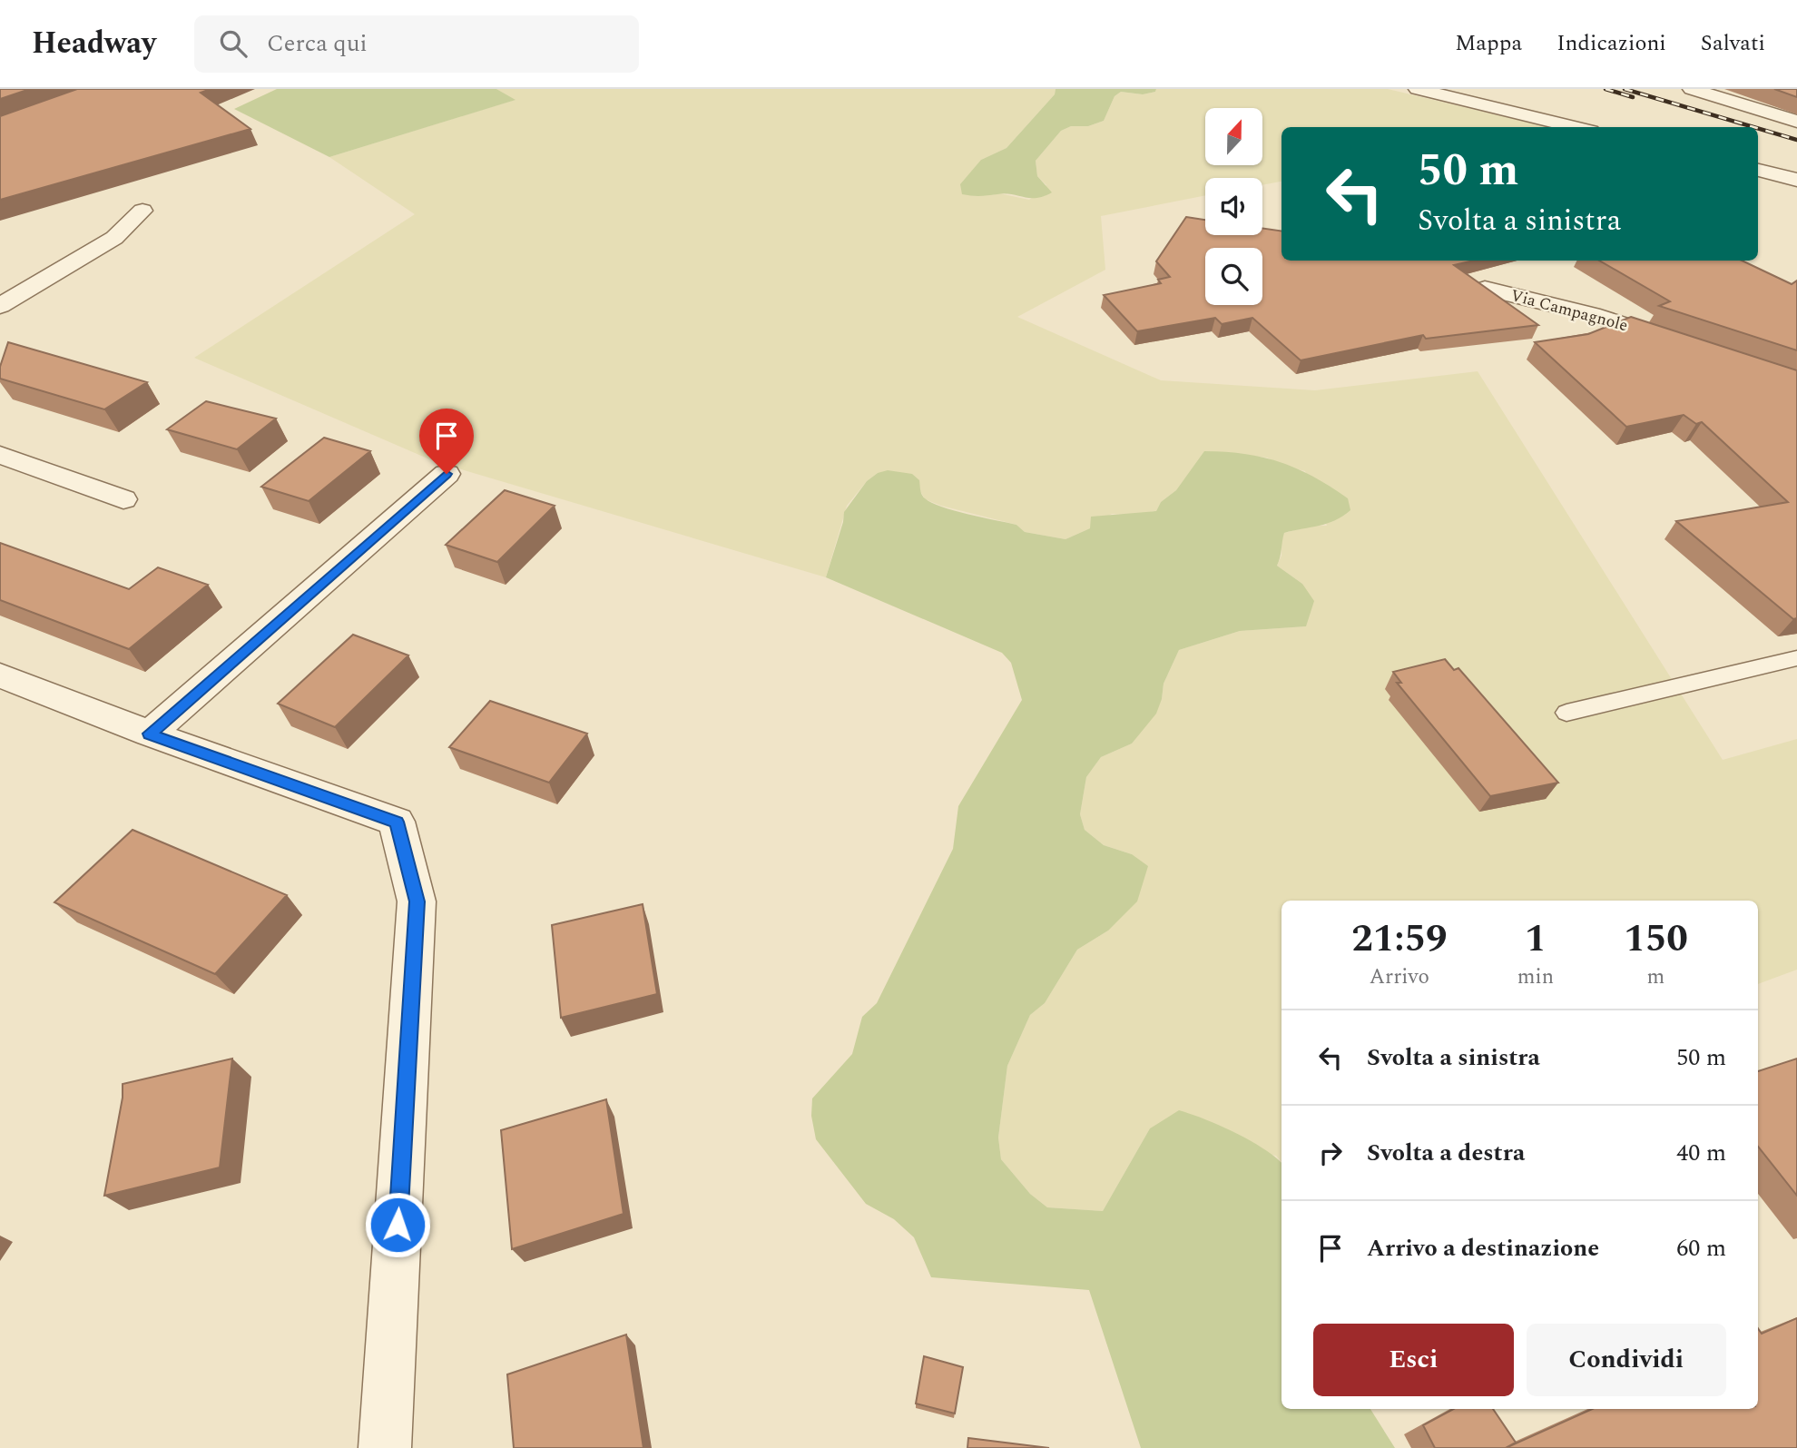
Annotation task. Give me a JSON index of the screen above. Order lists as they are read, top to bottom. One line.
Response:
{"streets":{"street":["Via Campagnole"]},"north":"top","page":{"header":"Headway","search":"Cerca qui","nav":["Mappa","Indicazioni","Salvati"],"turn":["50 m","Svolta a sinistra"],"eta":["21:59","Arrivo","1","min","150","m"],"list":[{"name":"Svolta a sinistra","value":"50 m"},{"name":"Svolta a destra","value":"40 m"},{"name":"Arrivo a destinazione","value":"60 m"}],"buttons":["Esci","Condividi"]}}
